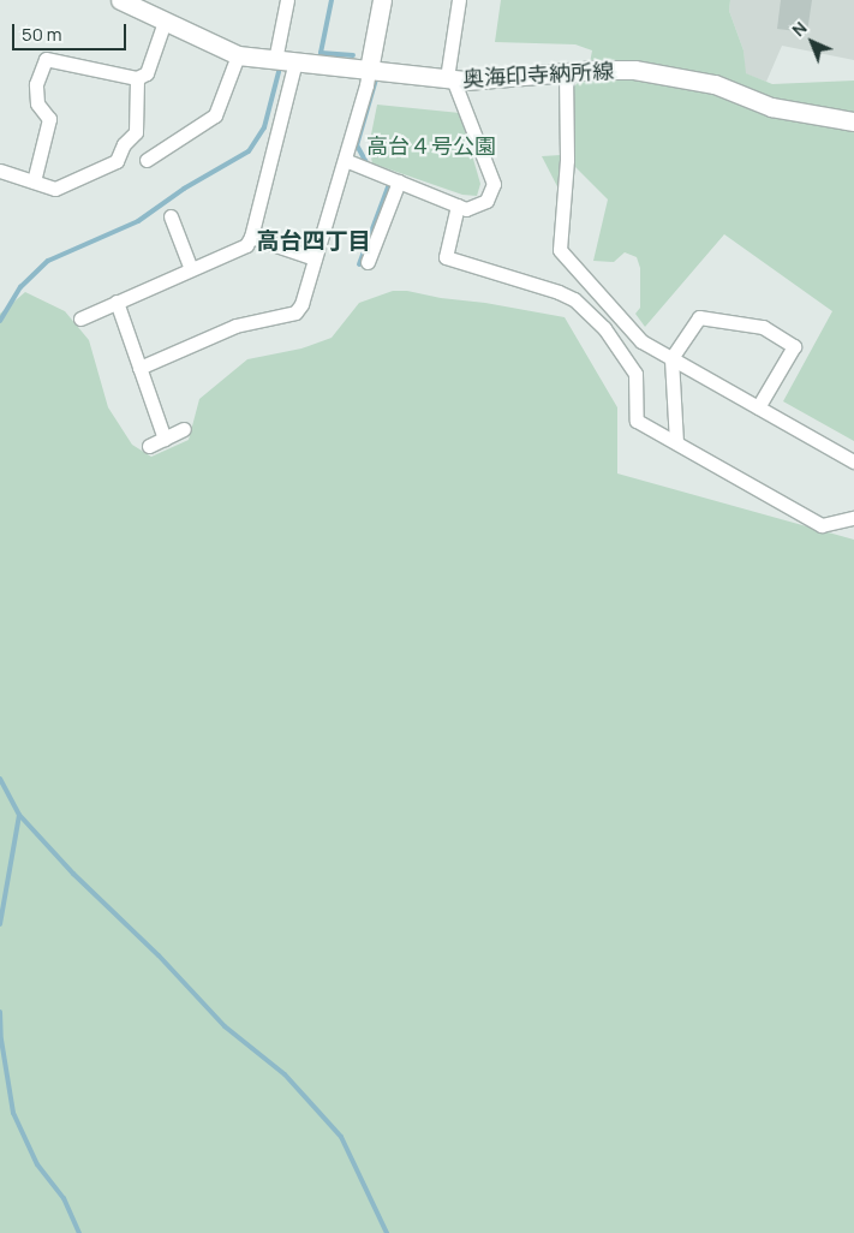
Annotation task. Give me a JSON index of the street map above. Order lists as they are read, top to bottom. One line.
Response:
{"streets":{"main road":["奥海印寺納所線"]},"districts":["高台四丁目"],"parks":["高台４号公園"],"scale_bar":"50 m","north":"top left"}
